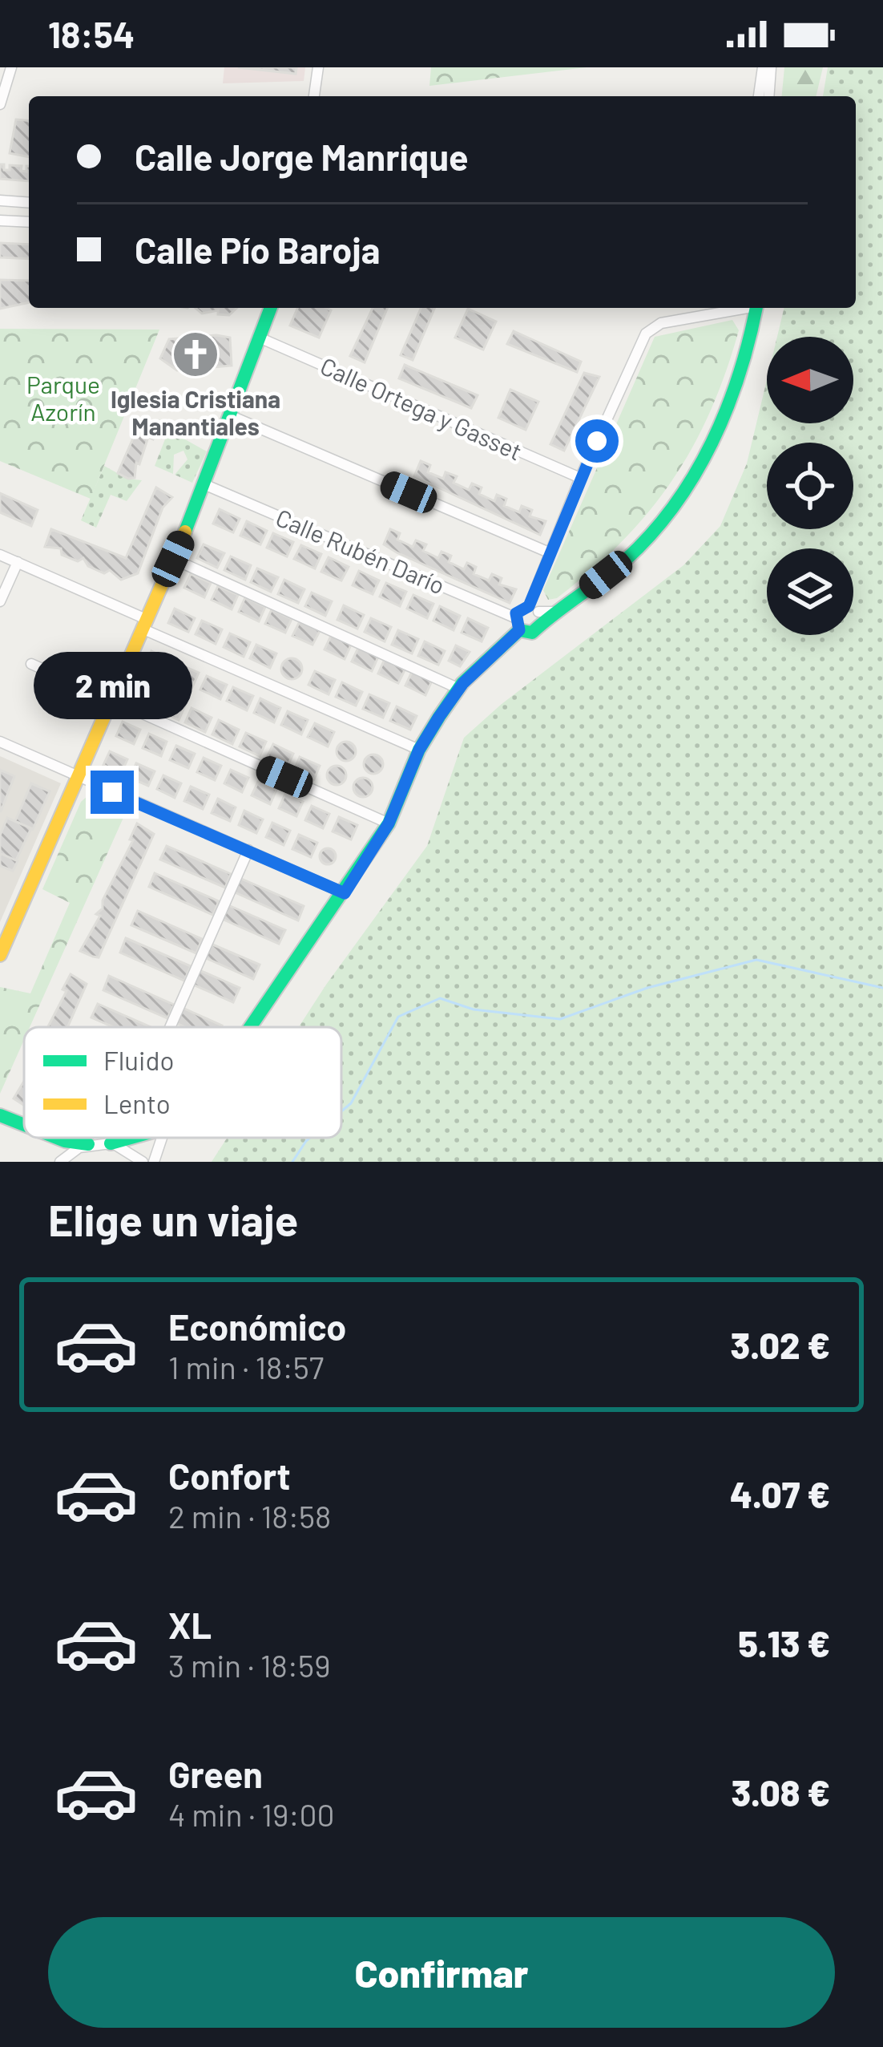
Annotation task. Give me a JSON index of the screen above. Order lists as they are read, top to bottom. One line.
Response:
{"streets":{"street":["Calle Ortega y Gasset","Calle Rubén Darío"]},"parks":["Parque Azorín"],"places":{"church":["Iglesia Cristiana Manantiales"]},"legend":["Fluido","Lento"],"north":"left","page":{"status":"18:54","banner":["Calle Jorge Manrique","Calle Pío Baroja"],"bubble":"2 min","heading":"Elige un viaje","list":[{"name":"Económico","note":"1 min · 18:57","value":"3.02 €"},{"name":"Confort","note":"2 min · 18:58","value":"4.07 €"},{"name":"XL","note":"3 min · 18:59","value":"5.13 €"},{"name":"Green","note":"4 min · 19:00","value":"3.08 €"}],"buttons":"Confirmar"}}
